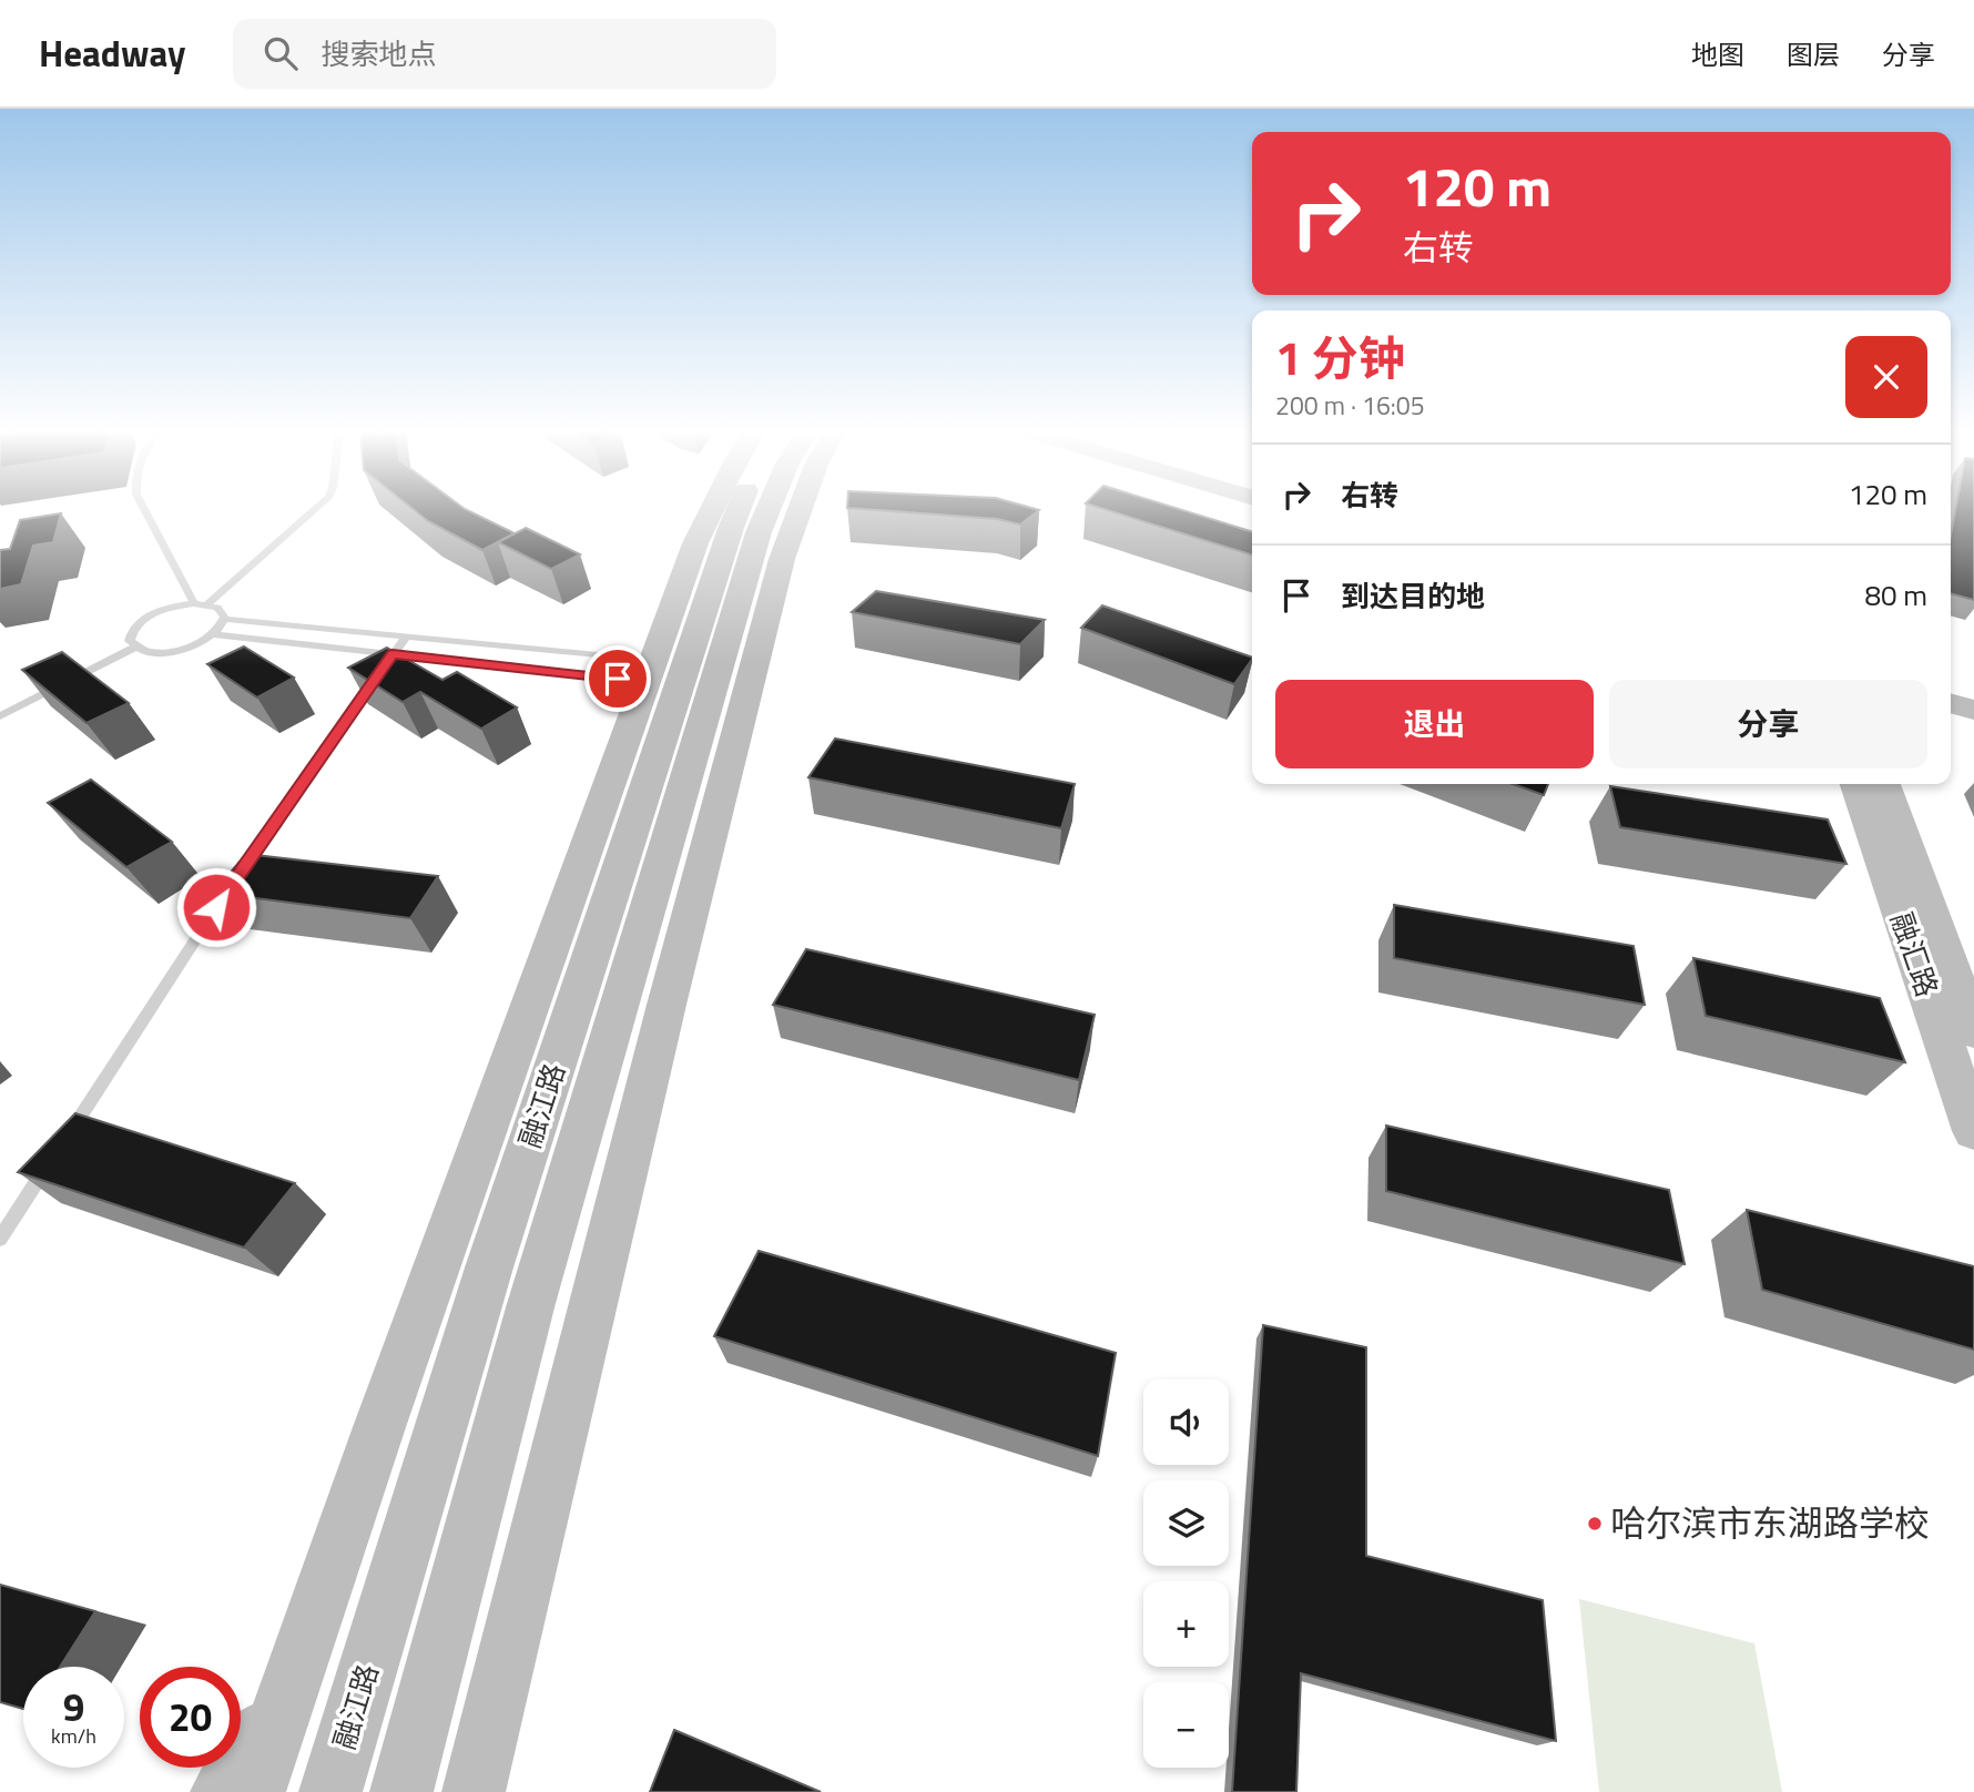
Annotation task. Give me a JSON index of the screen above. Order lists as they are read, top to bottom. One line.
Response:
{"streets":{"street":["融汇路","融江路"]},"places":["哈尔滨市东湖路学校"],"page":{"header":"Headway","search":"搜索地点","nav":["地图","图层","分享"],"turn":["120 m","右转"],"heading":["1 分钟","200 m · 16:05"],"list":[{"name":"右转","value":"120 m"},{"name":"到达目的地","value":"80 m"}],"buttons":["退出","分享"],"map_buttons":["+","−"],"speed":"9 km/h","limit":"20"}}
